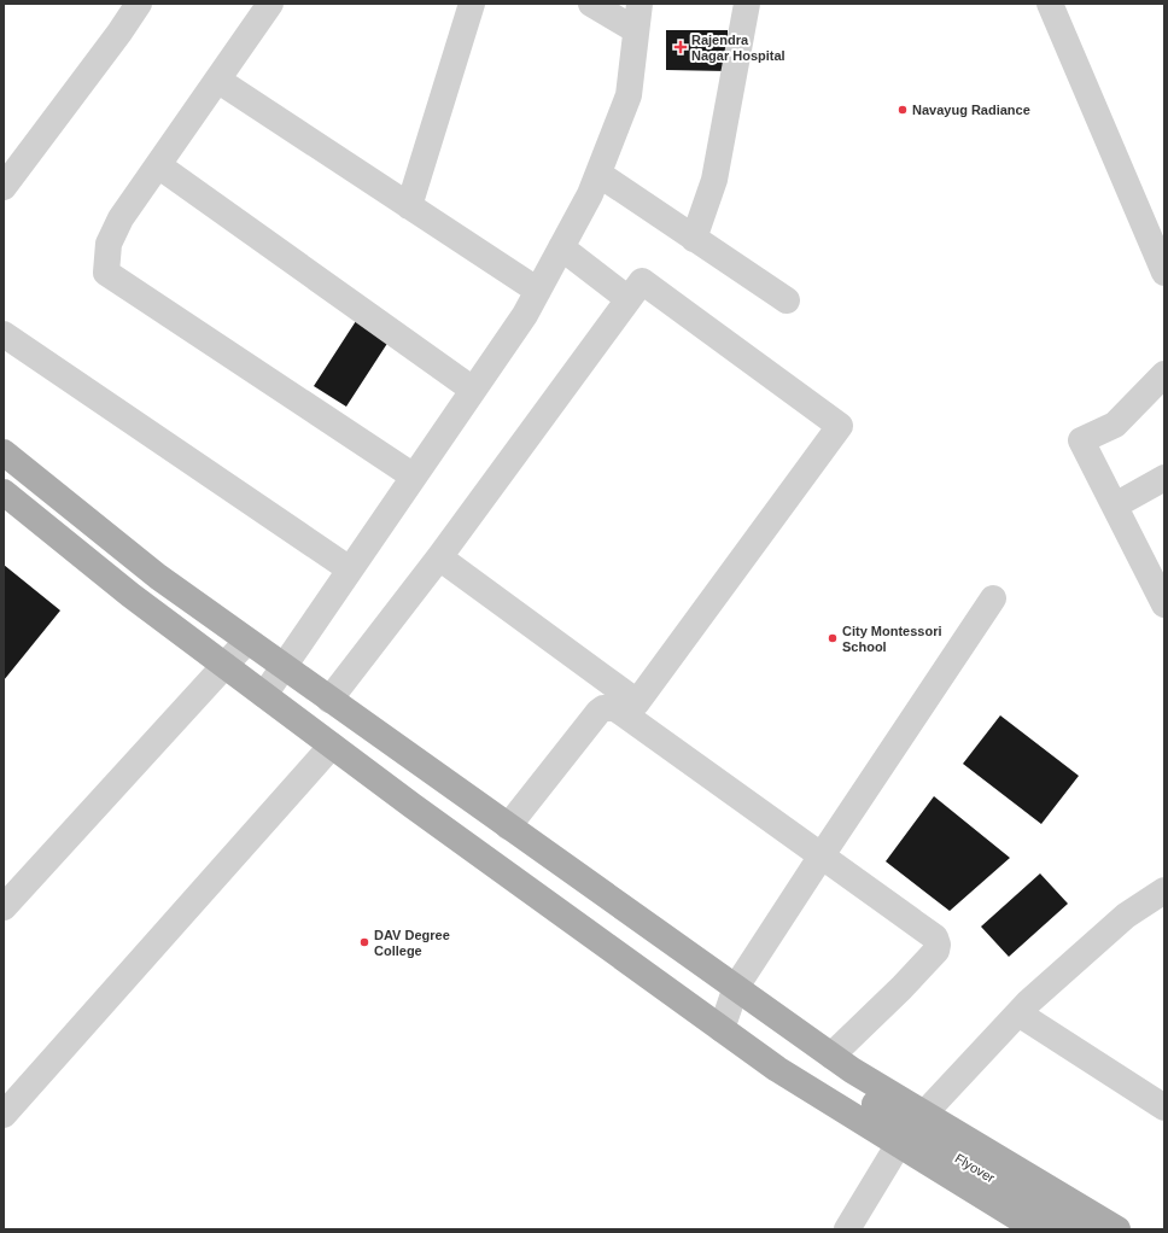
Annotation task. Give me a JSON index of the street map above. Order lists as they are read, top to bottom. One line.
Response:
{"streets":{"main road":["Flyover"]},"places":{"health":["Rajendra Nagar Hospital"],"other":["Navayug Radiance","City Montessori School","DAV Degree College"]}}
